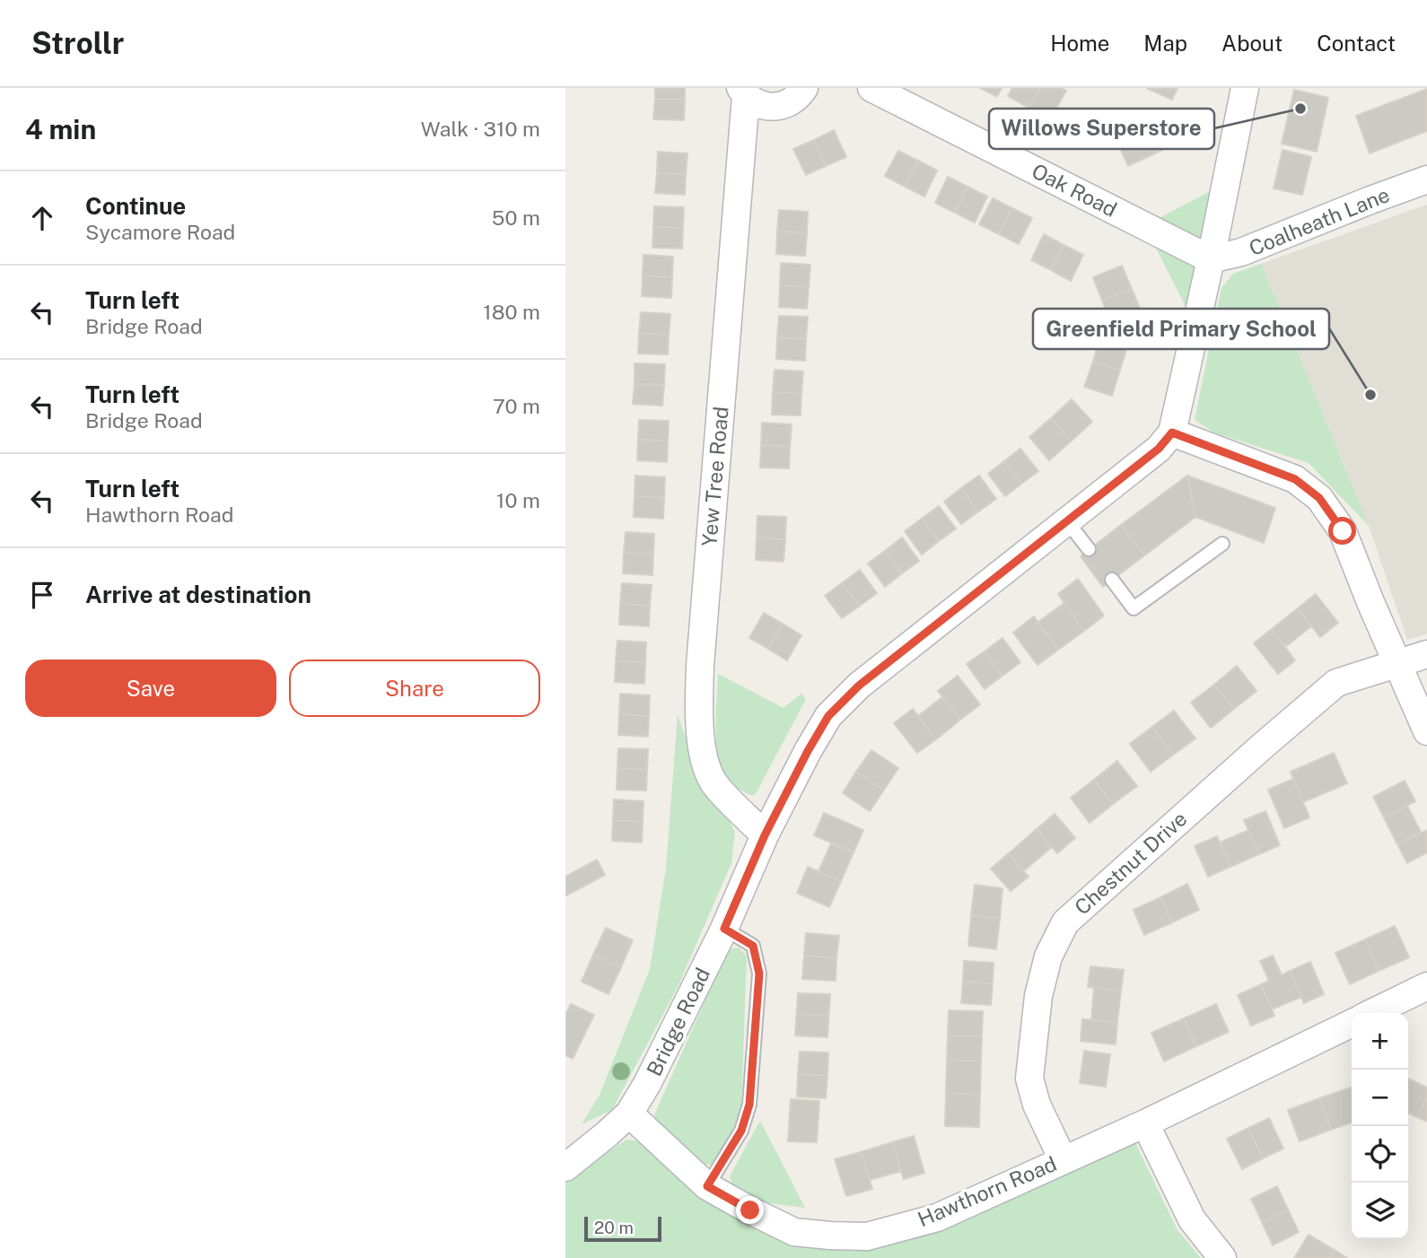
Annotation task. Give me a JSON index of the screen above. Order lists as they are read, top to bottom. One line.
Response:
{"streets":{"street":["Oak Road","Coalheath Lane","Yew Tree Road","Chestnut Drive","Bridge Road","Hawthorn Road"]},"crossings":[["Oak Road","Coalheath Lane"],["Yew Tree Road","Bridge Road"],["Chestnut Drive","Hawthorn Road"],["Bridge Road","Hawthorn Road"]],"places":["Willows Superstore","Greenfield Primary School"],"scale_bar":"20 m","page":{"header":"Strollr","nav":["Home","Map","About","Contact"],"heading":["4 min","Walk · 310 m"],"list":[["Continue","Sycamore Road","50 m"],["Turn left","Bridge Road","180 m"],["Turn left","Bridge Road","70 m"],["Turn left","Hawthorn Road","10 m"],"Arrive at destination"],"buttons":["Save","Share"],"map_buttons":["+","−"],"scale":"20 m"}}
